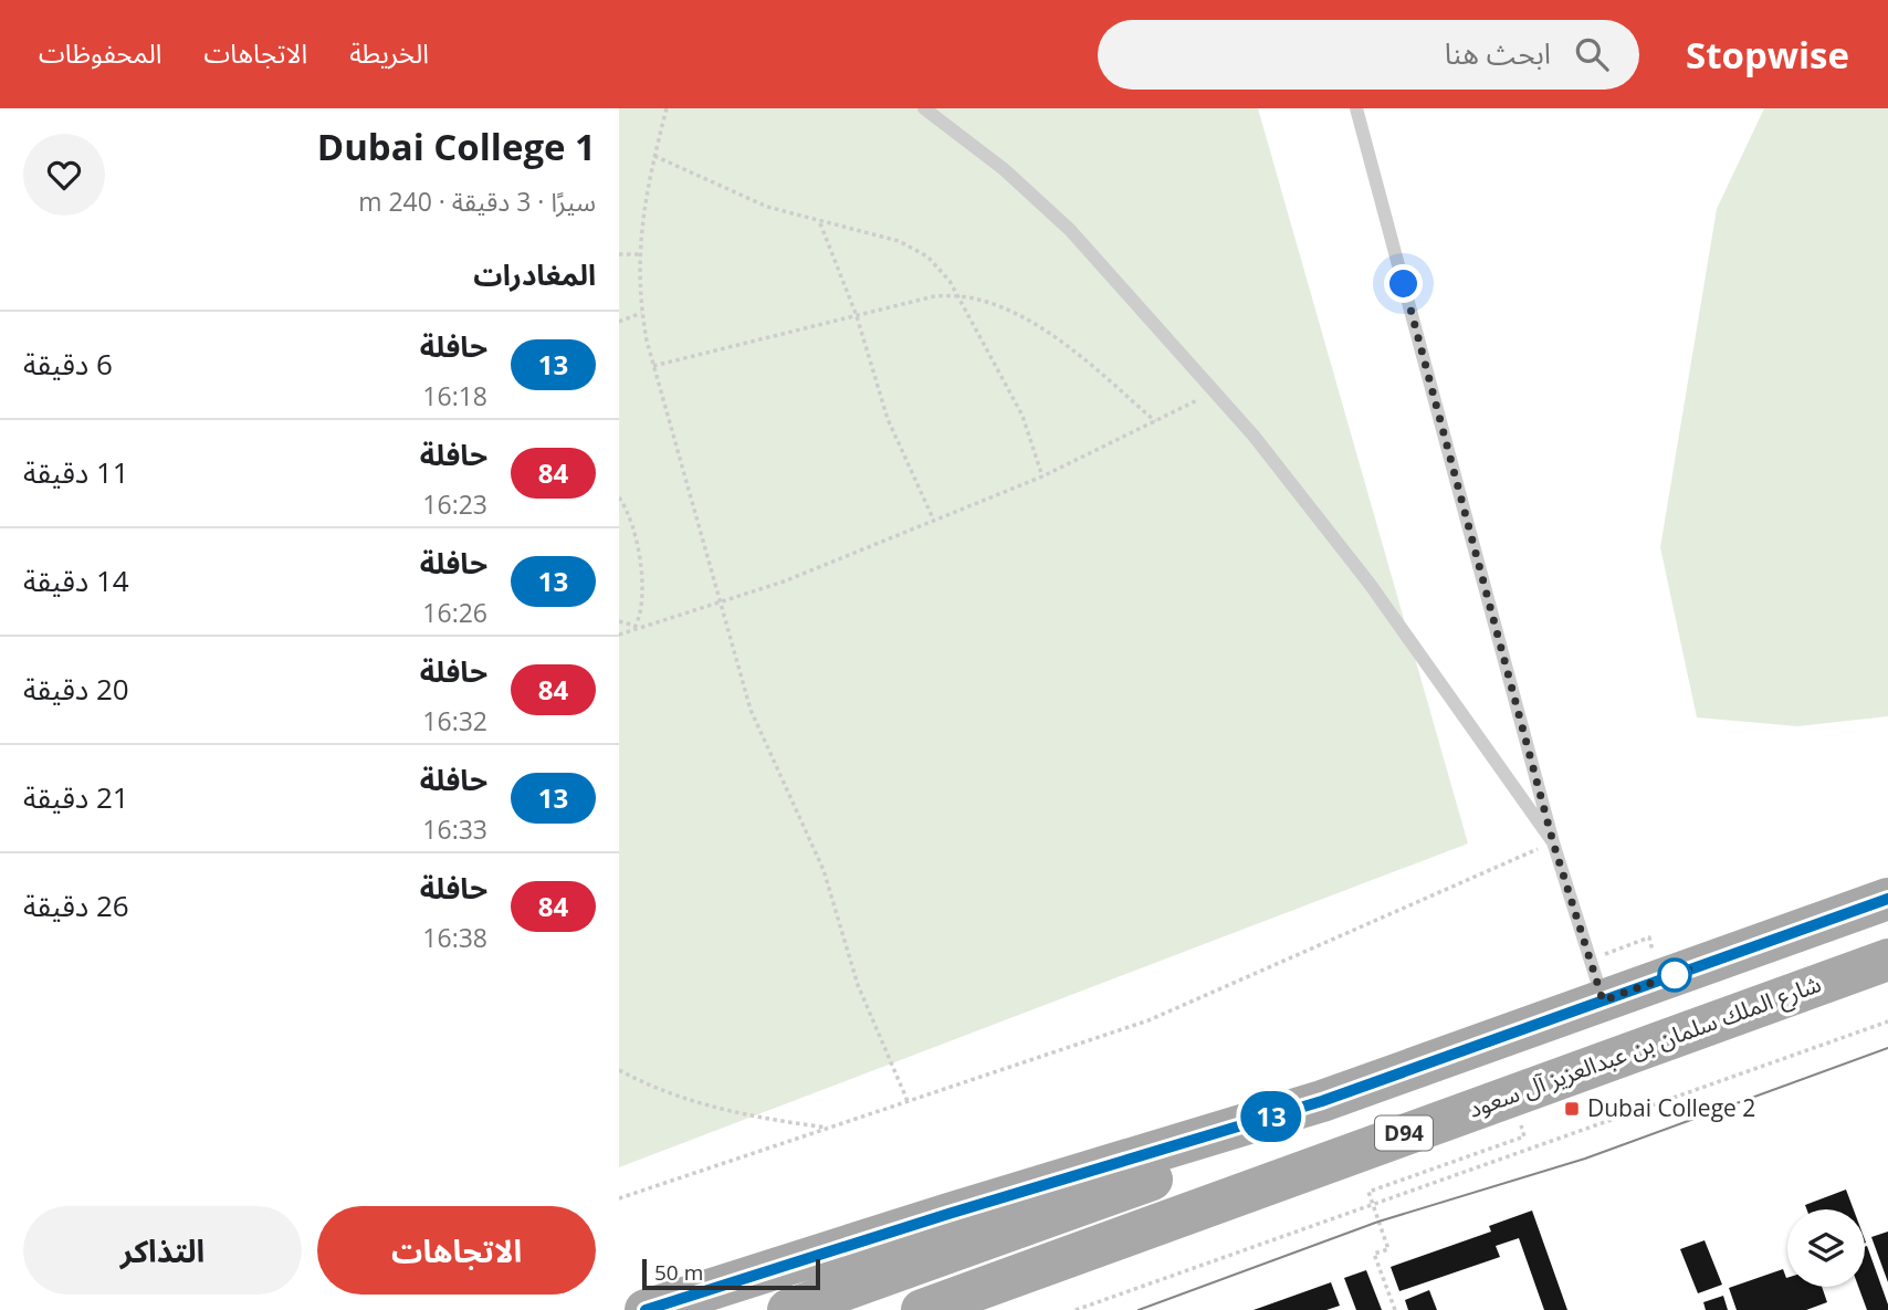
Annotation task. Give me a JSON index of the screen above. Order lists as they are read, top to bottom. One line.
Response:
{"streets":{"main road":["شارع الملك سلمان بن عبدالعزيز آل سعود","D94"]},"places":{"transit":["Dubai College 2"]},"lines":["bus line 13"],"scale_bar":"50 m","page":{"header":"Stopwise","search":"ابحث هنا","nav":["الخريطة","الاتجاهات","المحفوظات"],"on_map":"13","heading":[["Dubai College 1","سيرًا · 3 دقيقة · 240 m"],"المغادرات"],"list":[{"mark":"13","name":"حافلة","note":"16:18","value":"6 دقيقة"},{"mark":"84","name":"حافلة","note":"16:23","value":"11 دقيقة"},{"mark":"13","name":"حافلة","note":"16:26","value":"14 دقيقة"},{"mark":"84","name":"حافلة","note":"16:32","value":"20 دقيقة"},{"mark":"13","name":"حافلة","note":"16:33","value":"21 دقيقة"},{"mark":"84","name":"حافلة","note":"16:38","value":"26 دقيقة"}],"buttons":["الاتجاهات","التذاكر"],"scale":"50 m"}}
